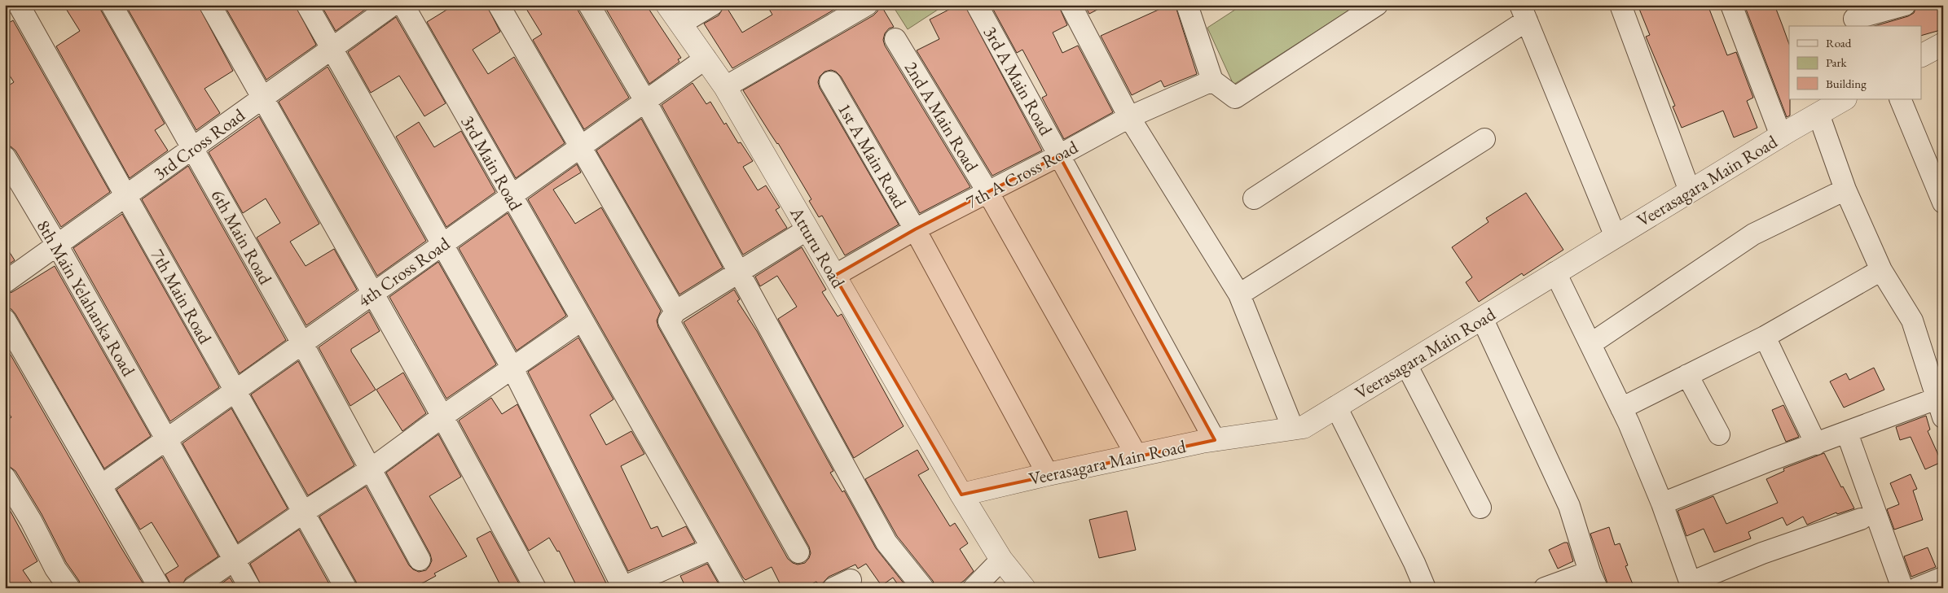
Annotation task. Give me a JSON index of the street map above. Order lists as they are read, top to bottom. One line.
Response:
{"streets":{"street":["3rd A Main Road","2nd A Main Road","3rd Cross Road","1st A Main Road","3rd Main Road","7th A Cross Road","Veerasagara Main Road","6th Main Road","Atturu Road","4th Cross Road","7th Main Road","8th Main Yelahanka Road"]},"crossings":[["3rd A Main Road","7th A Cross Road"],["3rd A Main Road","Veerasagara Main Road"],["2nd A Main Road","7th A Cross Road"],["2nd A Main Road","Veerasagara Main Road"],["3rd Cross Road","6th Main Road"],["3rd Cross Road","7th Main Road"],["3rd Cross Road","8th Main Yelahanka Road"],["1st A Main Road","7th A Cross Road"],["1st A Main Road","Veerasagara Main Road"],["3rd Main Road","4th Cross Road"],["7th A Cross Road","Atturu Road"],["Veerasagara Main Road","Atturu Road"],["6th Main Road","4th Cross Road"],["Atturu Road","4th Cross Road"],["4th Cross Road","7th Main Road"],["4th Cross Road","8th Main Yelahanka Road"]],"legend":["Road","Park","Building"]}
